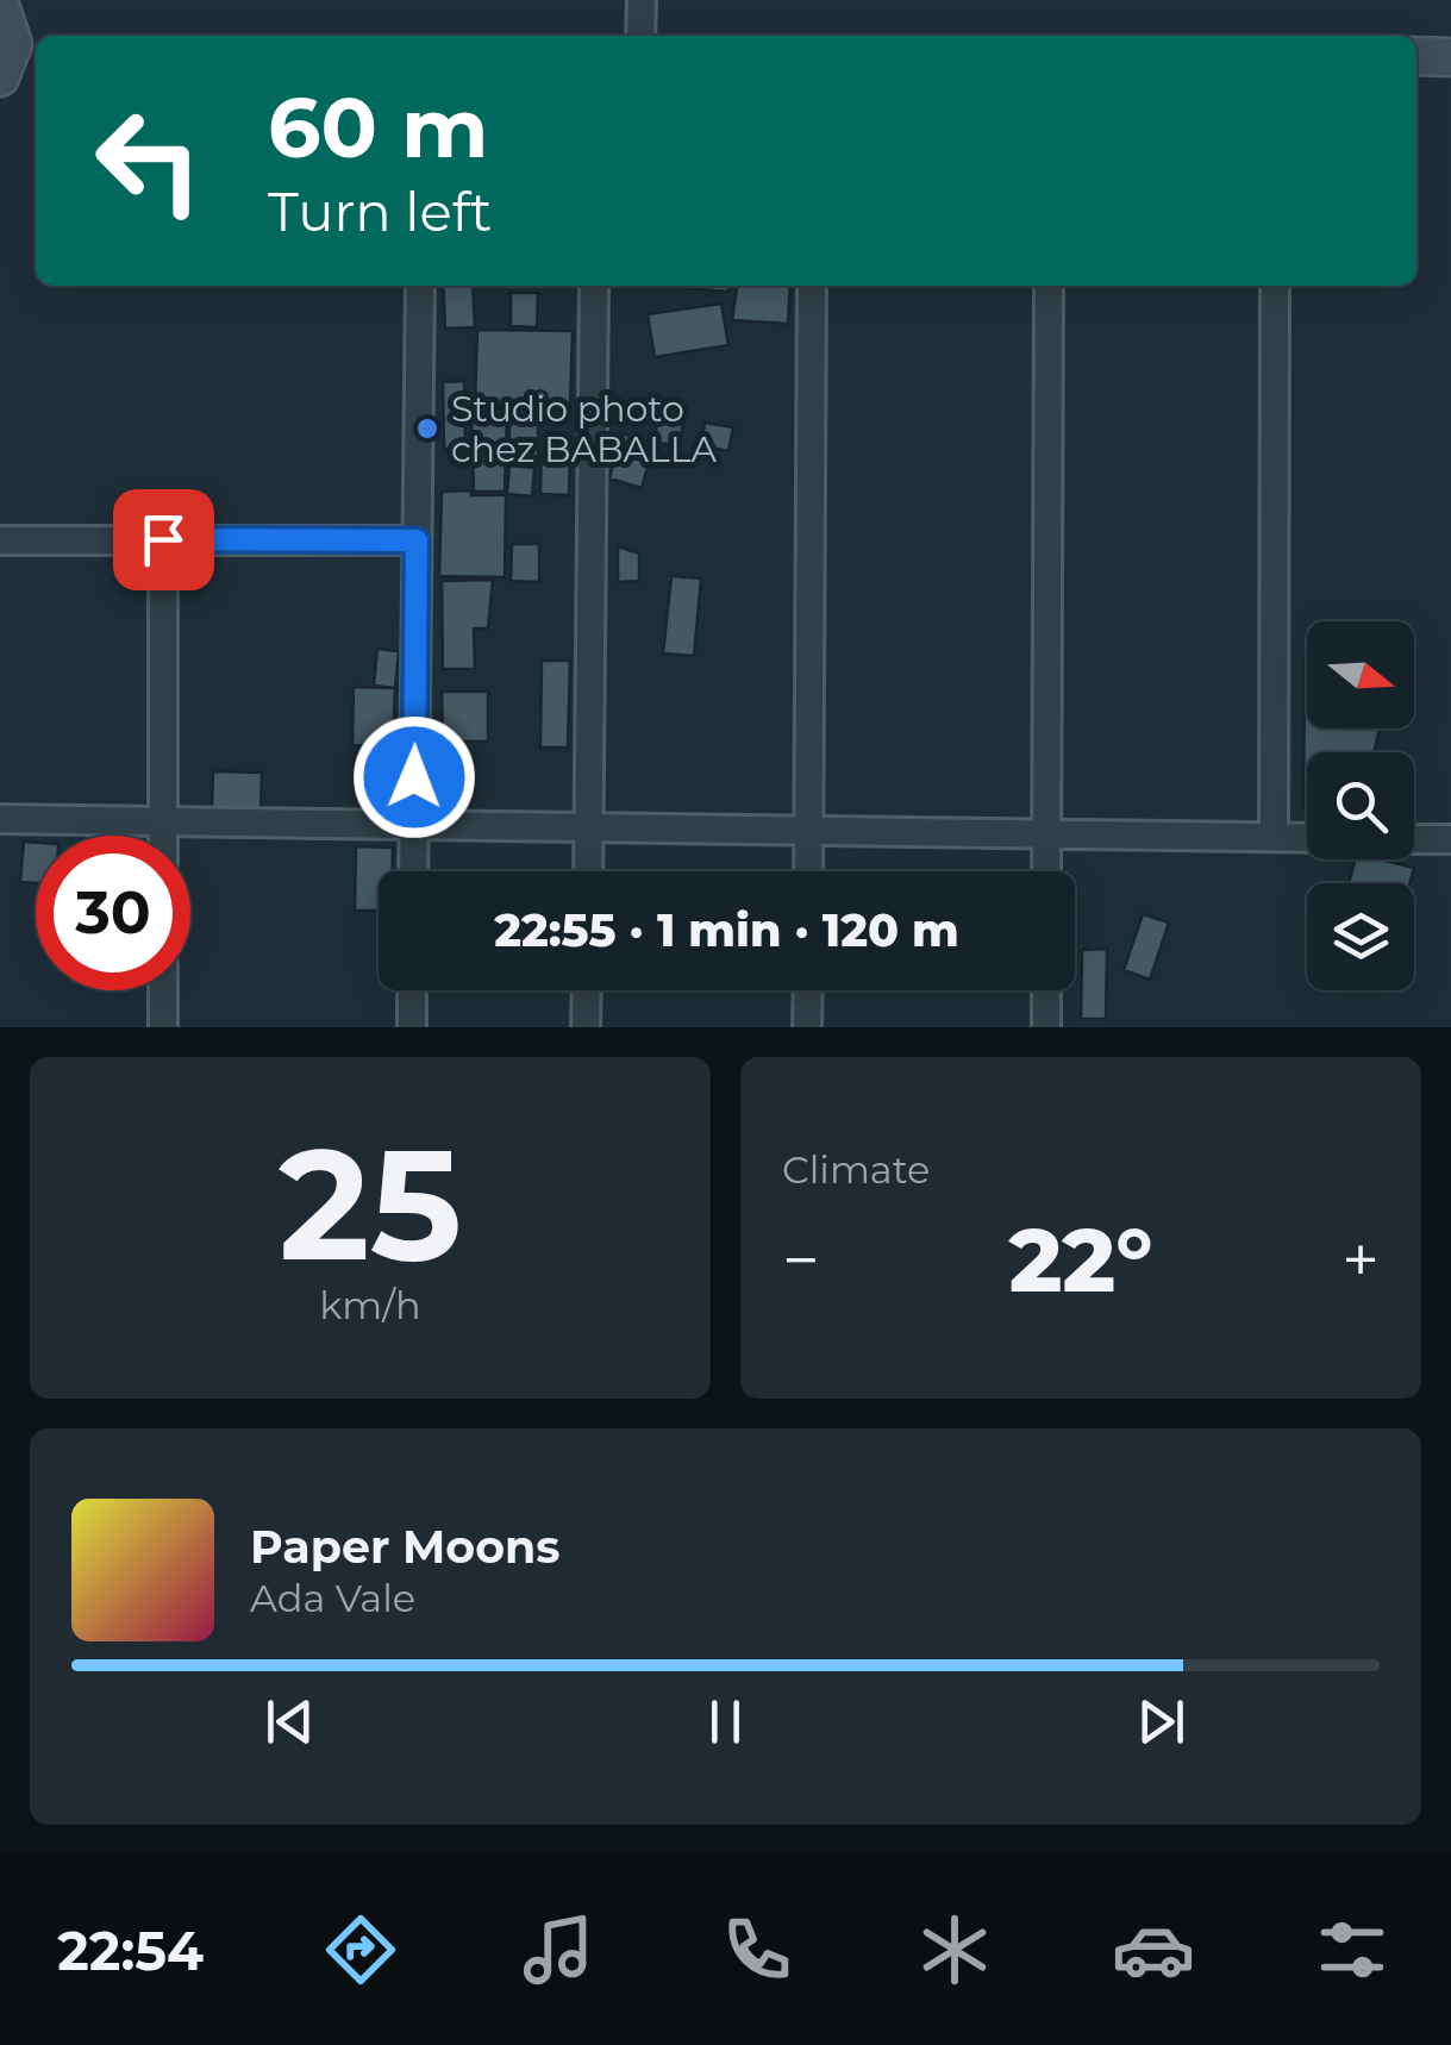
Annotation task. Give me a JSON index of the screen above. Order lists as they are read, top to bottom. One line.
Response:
{"places":["Studio photo chez BABALLA"],"north":"right","page":{"turn":["60 m","Turn left"],"limit":"30","trip":"22:55 · 1 min · 120 m","tile":[["25","km/h"],"Climate"],"heat":["−","22°","+"],"song":["Paper Moons","Ada Vale"],"tabs":"22:54"}}
